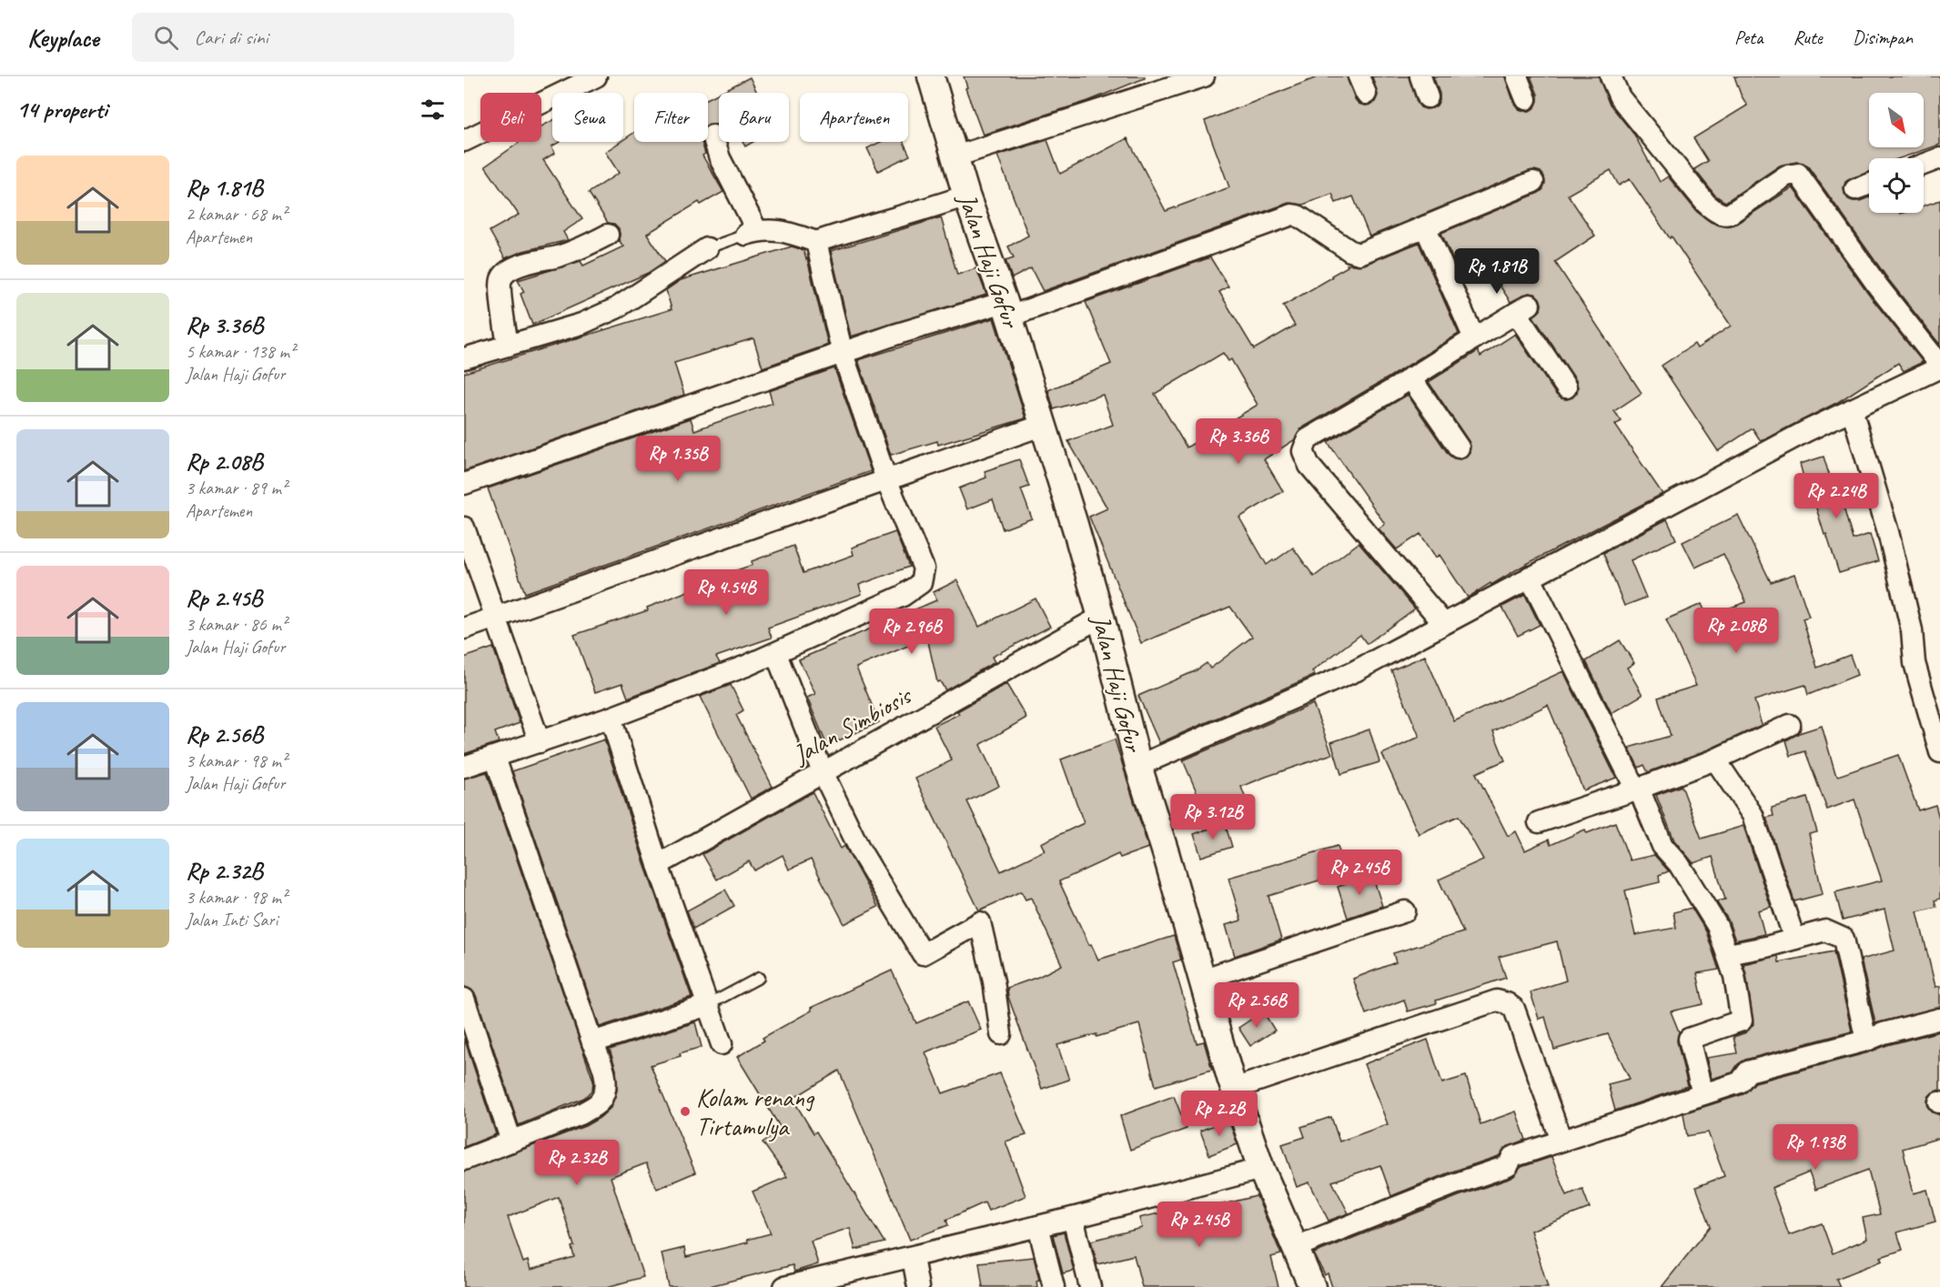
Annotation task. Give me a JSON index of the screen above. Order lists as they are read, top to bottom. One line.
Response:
{"streets":{"street":["Jalan Haji Gofur","Jalan Simbiosis"]},"crossings":[["Jalan Haji Gofur","Jalan Simbiosis"]],"places":["Kolam renang Tirtamulya"],"north":"bottom right","page":{"header":"Keyplace","search":"Cari di sini","nav":["Peta","Rute","Disimpan"],"heading":"14 properti","chip":["Beli","Sewa","Filter","Baru","Apartemen"],"list":[{"name":"Rp 1.81B","note":"2 kamar · 68 m² · Apartemen"},{"name":"Rp 3.36B","note":"5 kamar · 138 m² · Jalan Haji Gofur"},{"name":"Rp 2.08B","note":"3 kamar · 89 m² · Apartemen"},{"name":"Rp 2.45B","note":"3 kamar · 86 m² · Jalan Haji Gofur"},{"name":"Rp 2.56B","note":"3 kamar · 98 m² · Jalan Haji Gofur"},{"name":"Rp 2.32B","note":"3 kamar · 98 m² · Jalan Inti Sari"}],"price":["Rp 1.81B","Rp 3.36B","Rp 1.35B","Rp 2.24B","Rp 4.54B","Rp 2.08B","Rp 2.96B","Rp 3.12B","Rp 2.45B","Rp 2.56B","Rp 2.2B","Rp 1.93B","Rp 2.32B","Rp 2.45B"]}}
